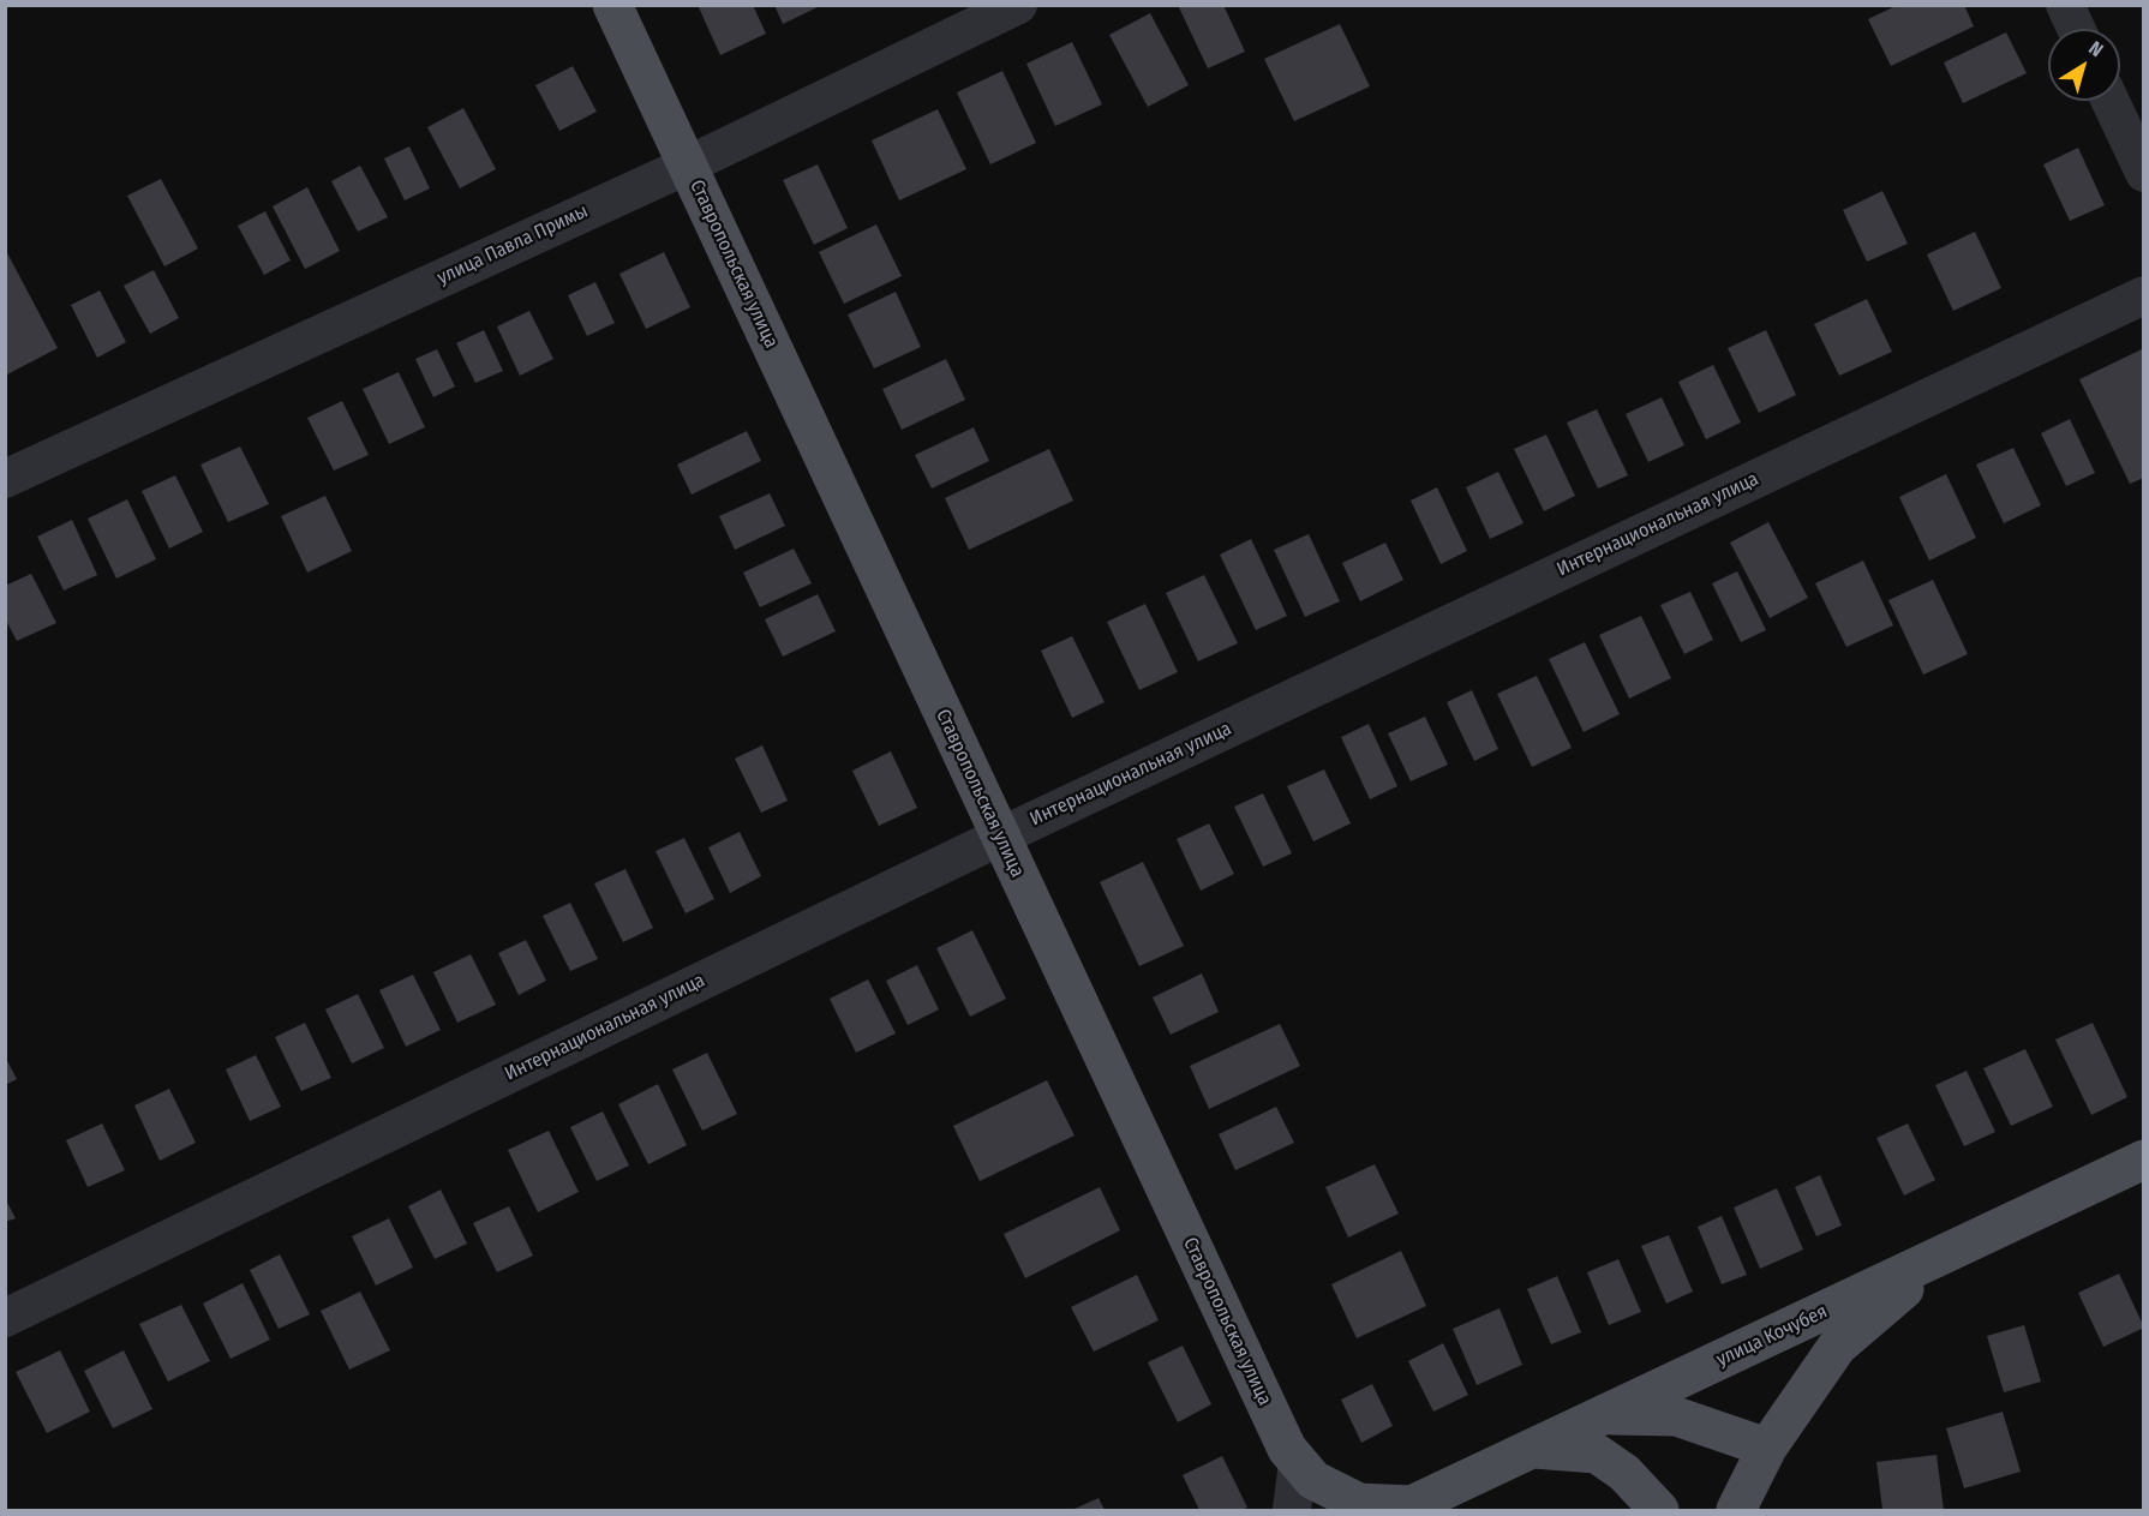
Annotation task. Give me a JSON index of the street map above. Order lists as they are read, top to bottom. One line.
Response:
{"streets":{"main road":["Ставропольская улица","улица Кочубея"],"street":["улица Павла Примы","Интернациональная улица"]},"crossings":[["улица Павла Примы","Ставропольская улица"],["Ставропольская улица","Интернациональная улица"],["Ставропольская улица","улица Кочубея"]],"north":"top right"}
